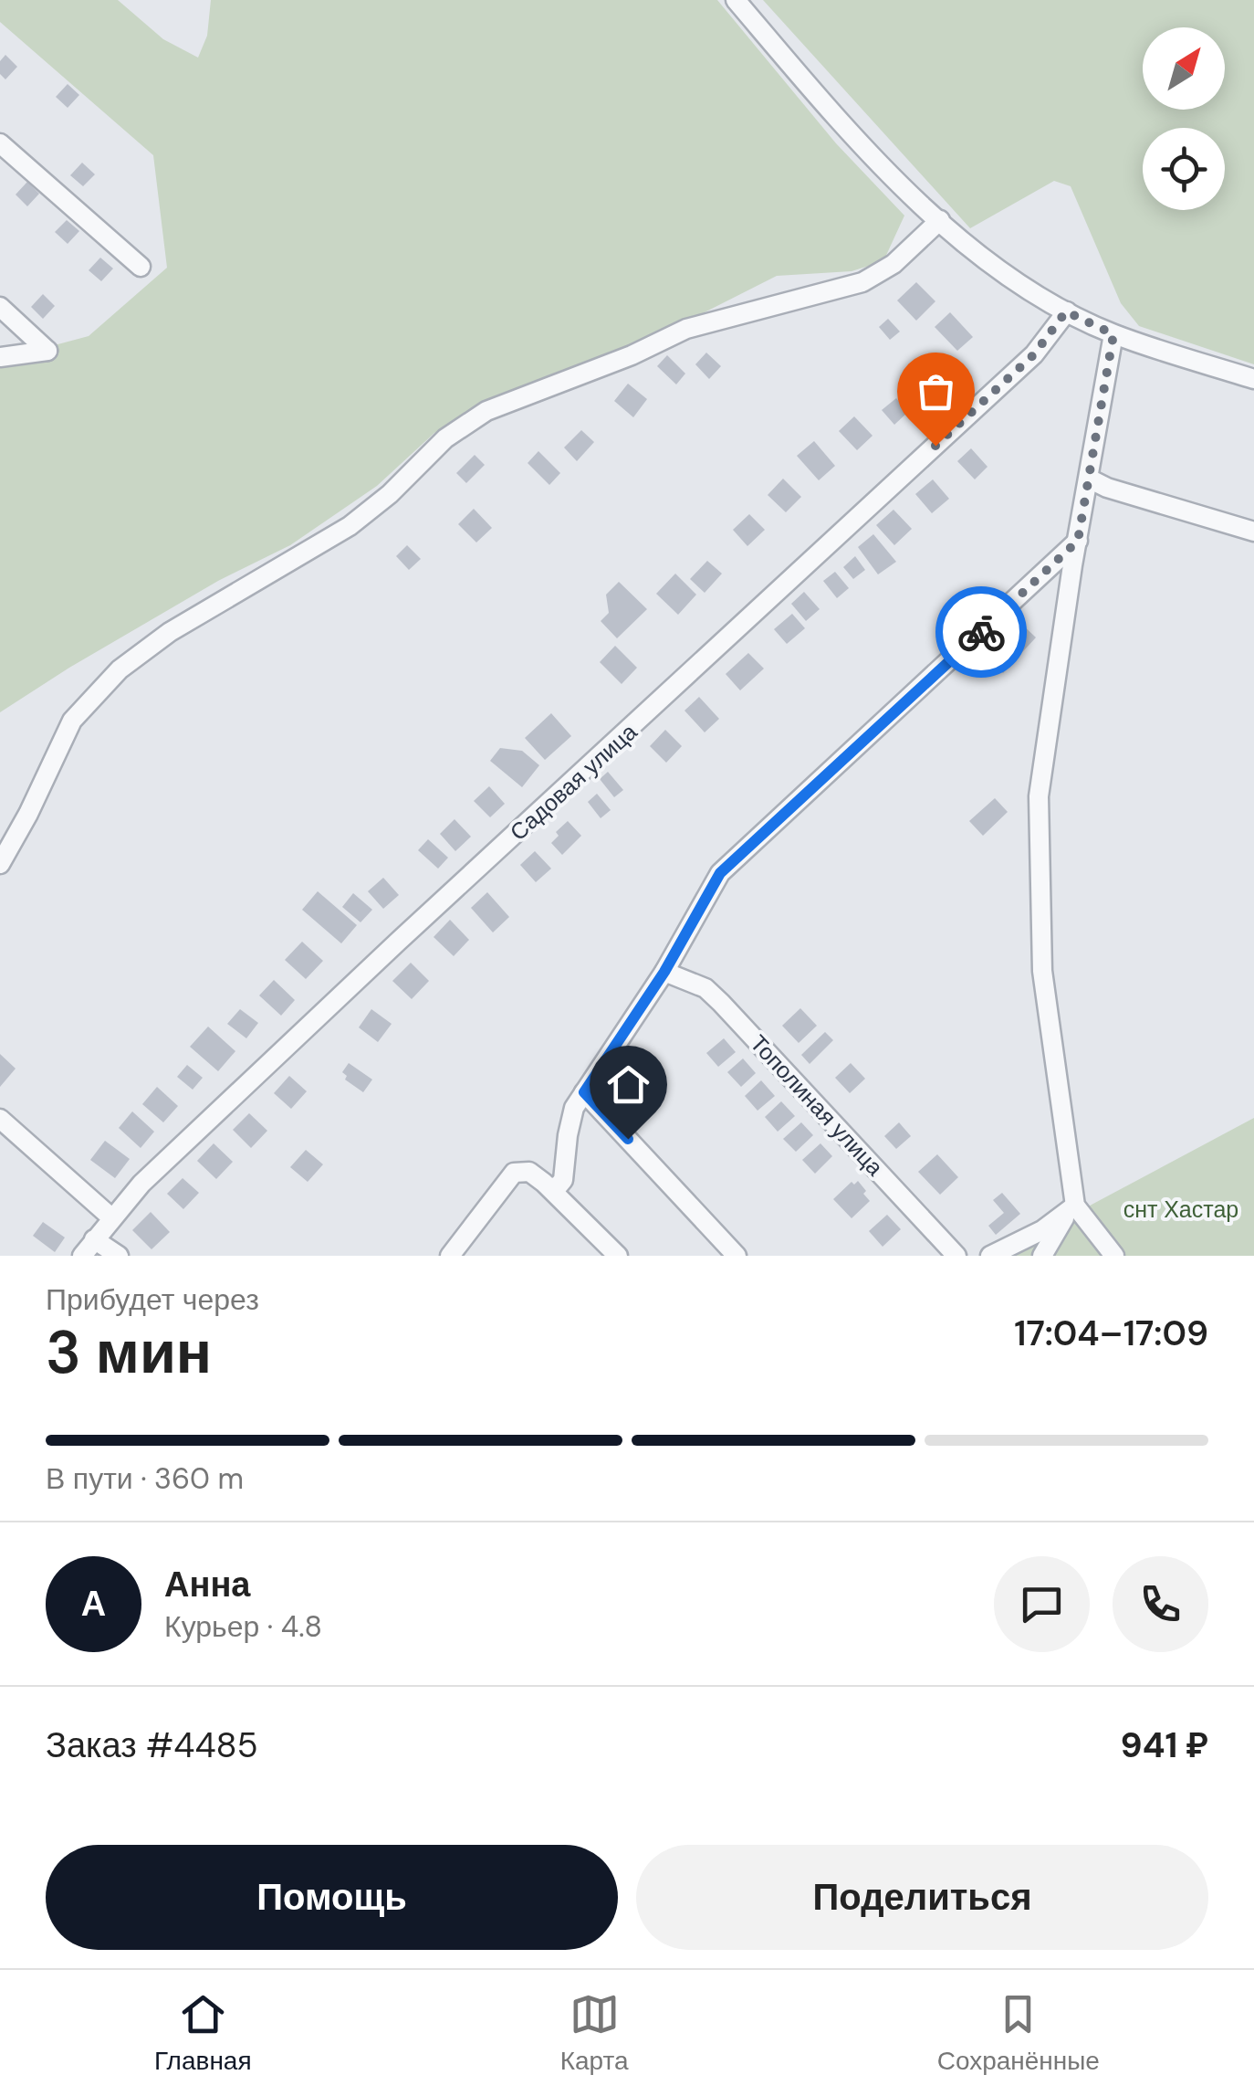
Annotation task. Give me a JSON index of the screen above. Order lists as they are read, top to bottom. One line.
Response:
{"streets":{"street":["Садовая улица","Тополиная улица"]},"parks":["снт Хастар"],"north":"top right","page":{"heading":["3 мин","Прибудет через","17:04–17:09"],"panel":["Анна","Курьер · 4.8","Заказ #4485","941 ₽"],"bar":"В пути · 360 m","round":"А","buttons":["Помощь","Поделиться"],"tabs":["Главная","Карта","Сохранённые"]}}
